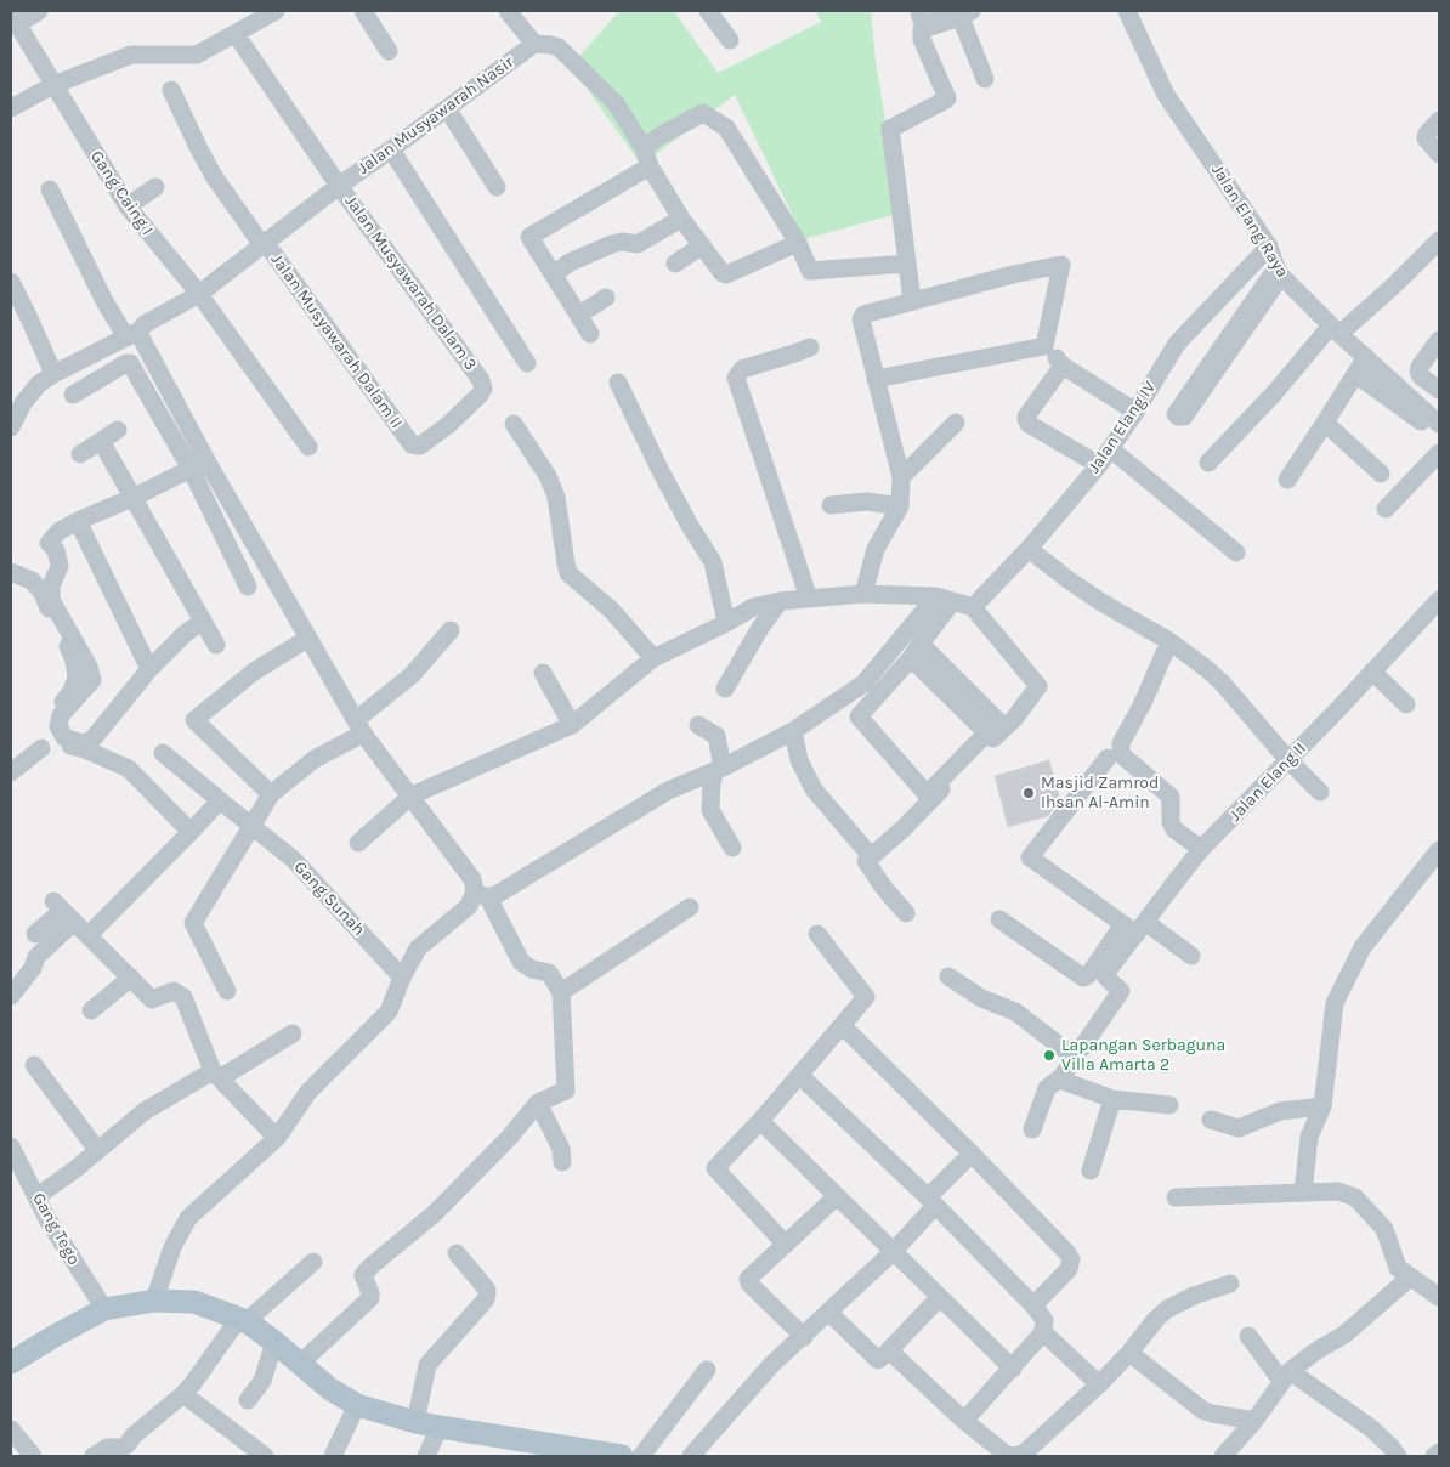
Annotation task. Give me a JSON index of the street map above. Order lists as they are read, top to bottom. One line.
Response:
{"streets":{"street":["Jalan Musyawarah Nasir","Gang Caing I","Jalan Elang Raya","Jalan Musyawarah Dalam 3","Jalan Musyawarah Dalam II","Jalan Elang IV","Jalan Elang II","Gang Sunah","Gang Tego"]},"crossings":[["Jalan Musyawarah Nasir","Gang Caing I"],["Jalan Musyawarah Nasir","Jalan Musyawarah Dalam 3"],["Jalan Musyawarah Nasir","Jalan Musyawarah Dalam II"],["Jalan Elang Raya","Jalan Elang IV"],["Jalan Musyawarah Dalam 3","Jalan Musyawarah Dalam II"]],"places":["Masjid Zamrod Ihsan Al-Amin","Lapangan Serbaguna Villa Amarta 2"]}
